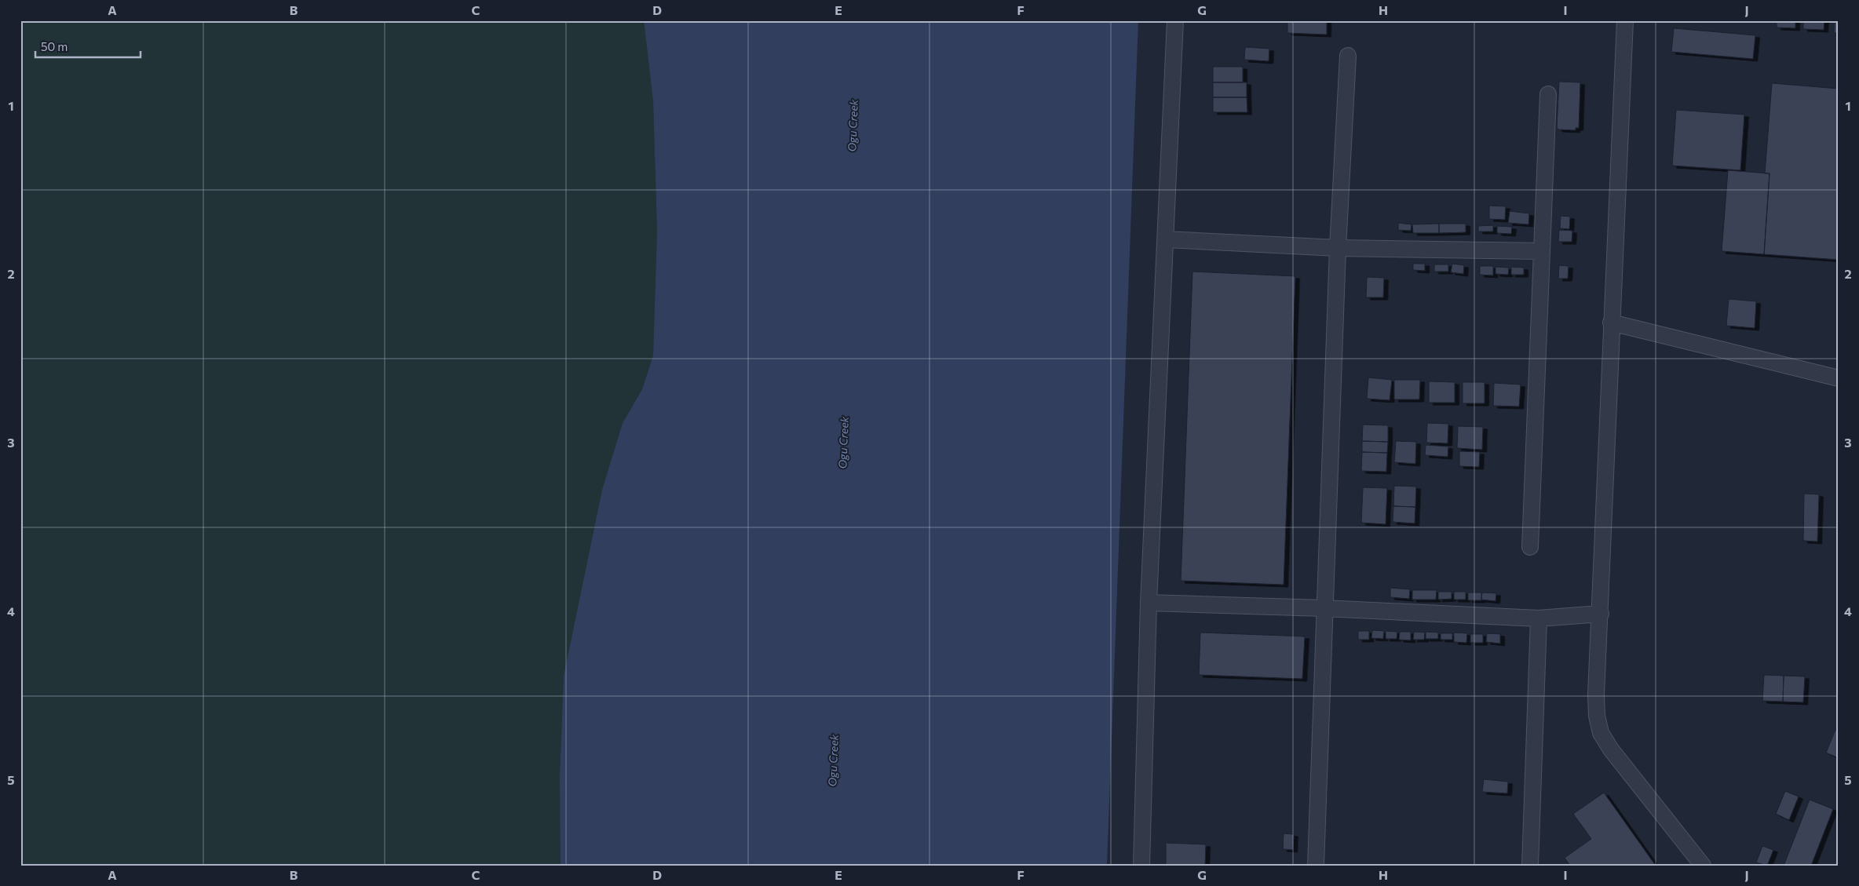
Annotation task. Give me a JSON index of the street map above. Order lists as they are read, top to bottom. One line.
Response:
{"water":["Ogu Creek"],"scale_bar":"50 m","grid":{"columns":["A","B","C","D","E","F","G","H","I","J"],"rows":["1","2","3","4","5"]}}
